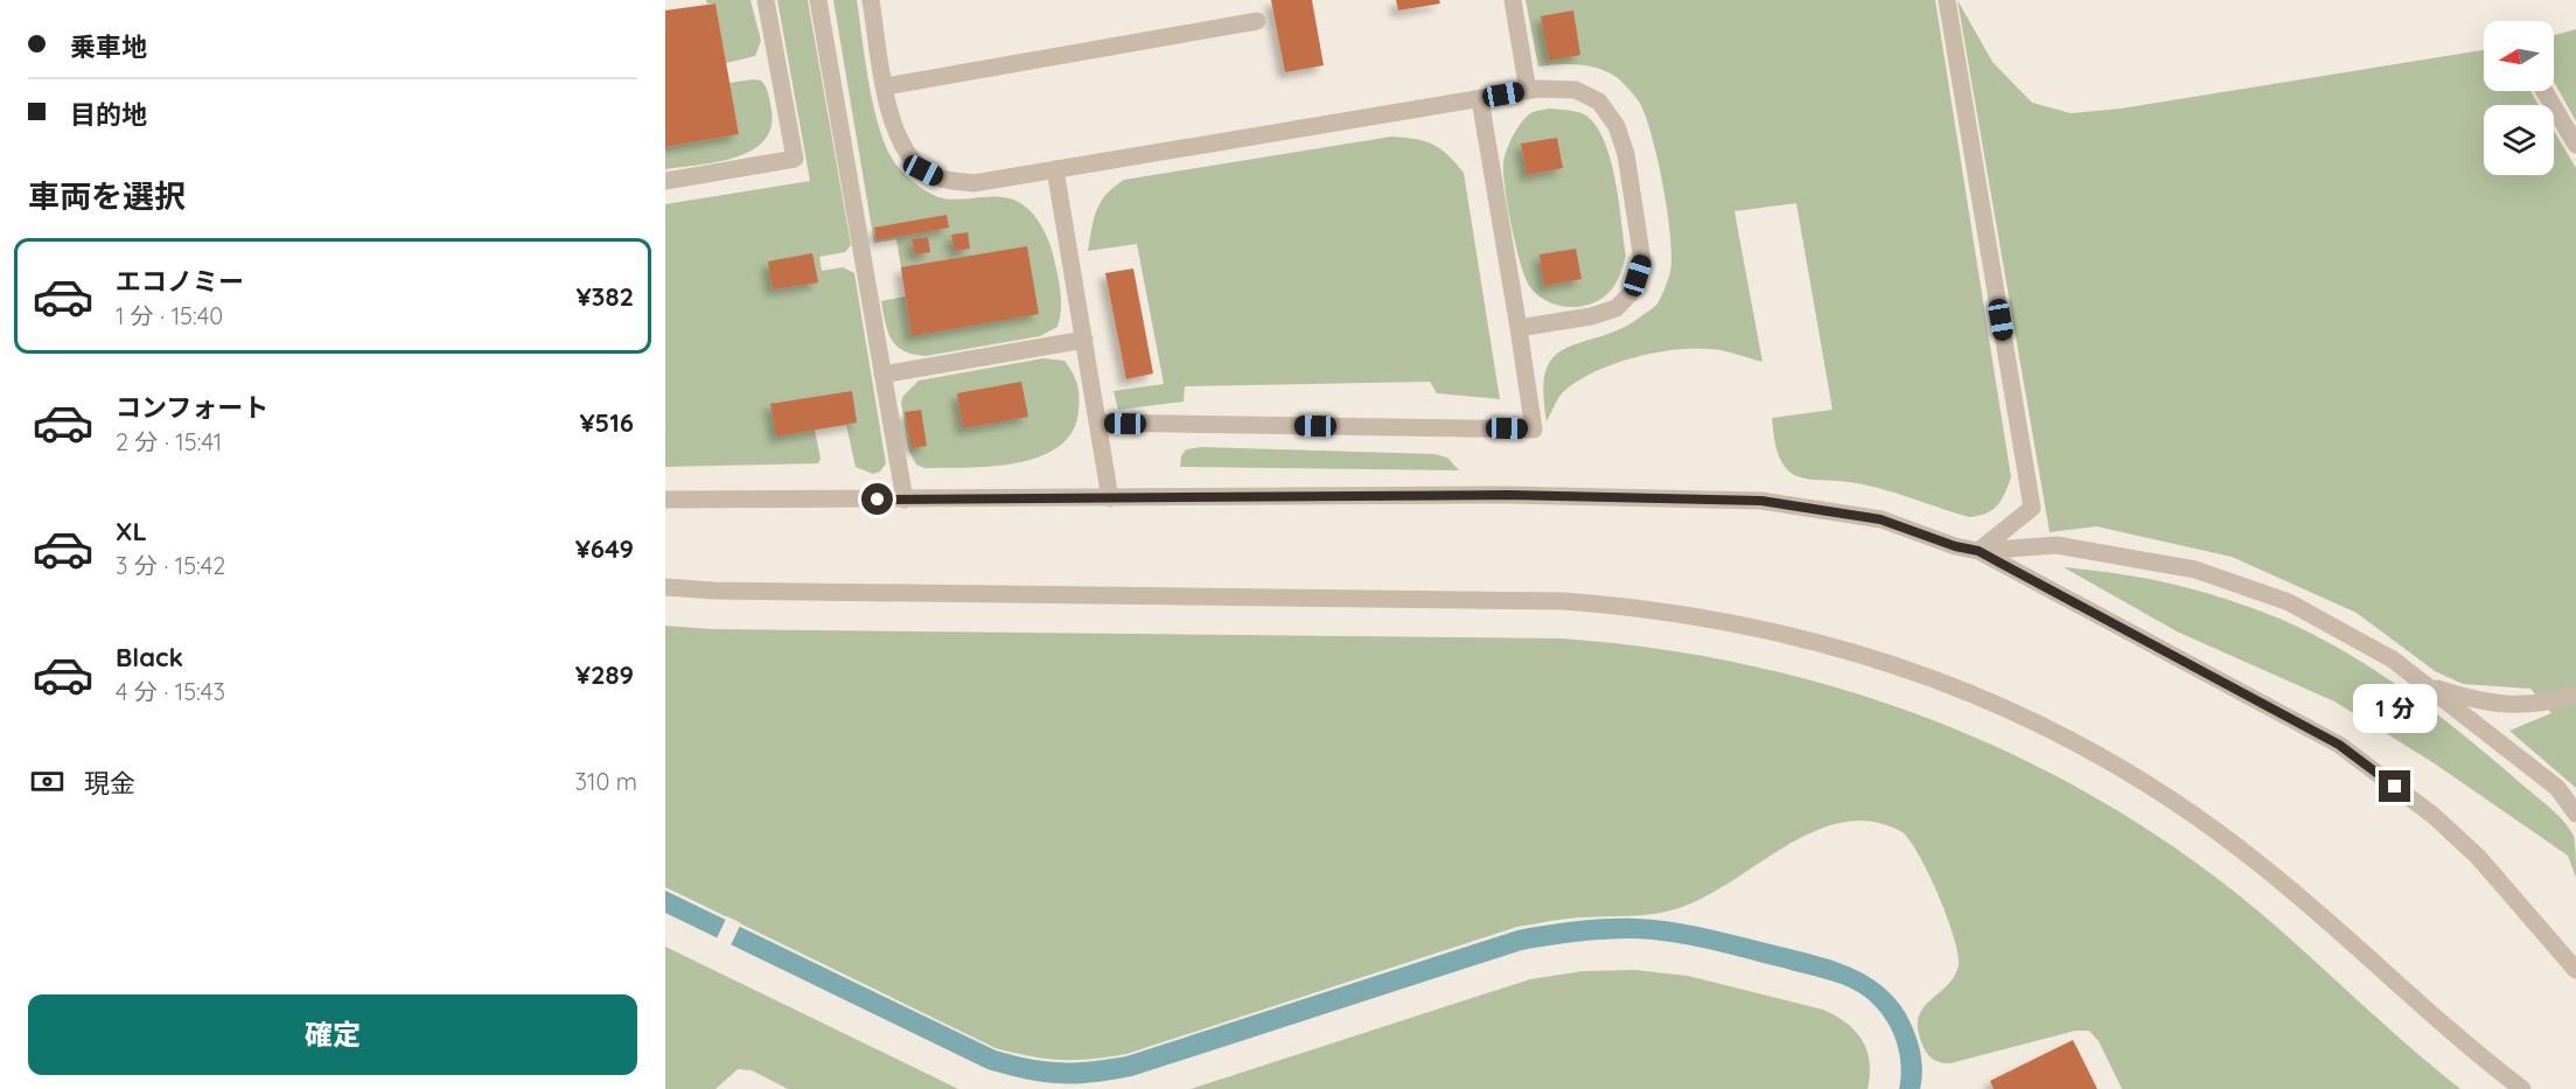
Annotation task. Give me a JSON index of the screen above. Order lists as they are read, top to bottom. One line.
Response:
{"north":"left","page":{"banner":["乗車地","目的地"],"heading":"車両を選択","list":[{"name":"エコノミー","note":"1 分 · 15:40","value":"¥382"},{"name":"コンフォート","note":"2 分 · 15:41","value":"¥516"},{"name":"XL","note":"3 分 · 15:42","value":"¥649"},{"name":"Black","note":"4 分 · 15:43","value":"¥289"}],"bubble":"1 分","pay":["現金","310 m"],"buttons":"確定"}}
